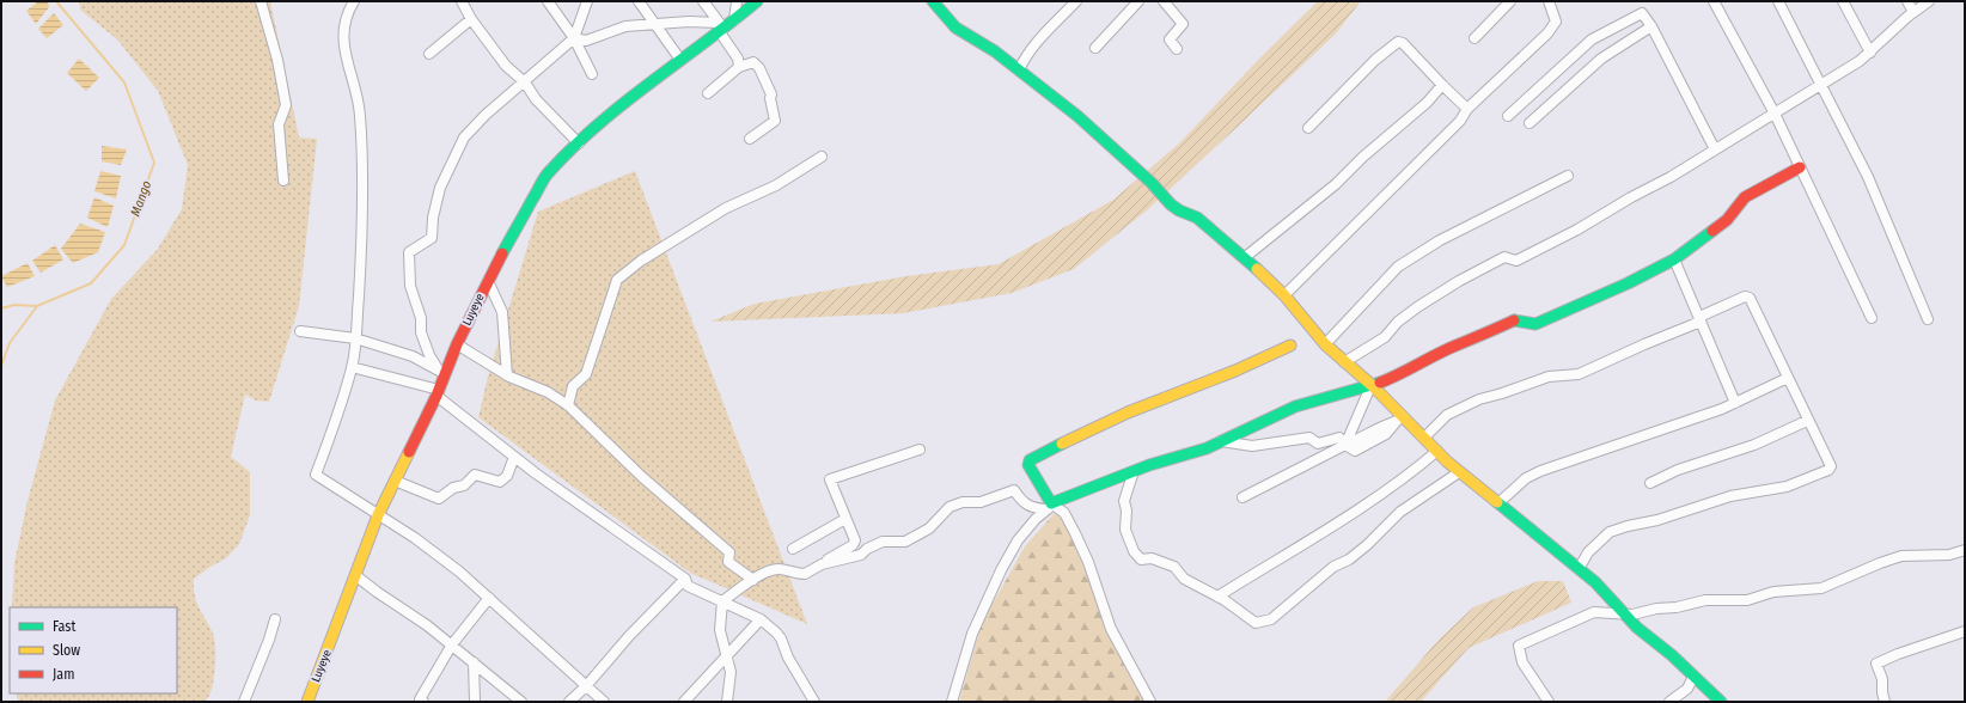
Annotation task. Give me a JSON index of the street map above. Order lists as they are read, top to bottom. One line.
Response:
{"streets":{"street":["Luyeye"]},"water":["Mango"],"legend":["Fast","Slow","Jam"]}
